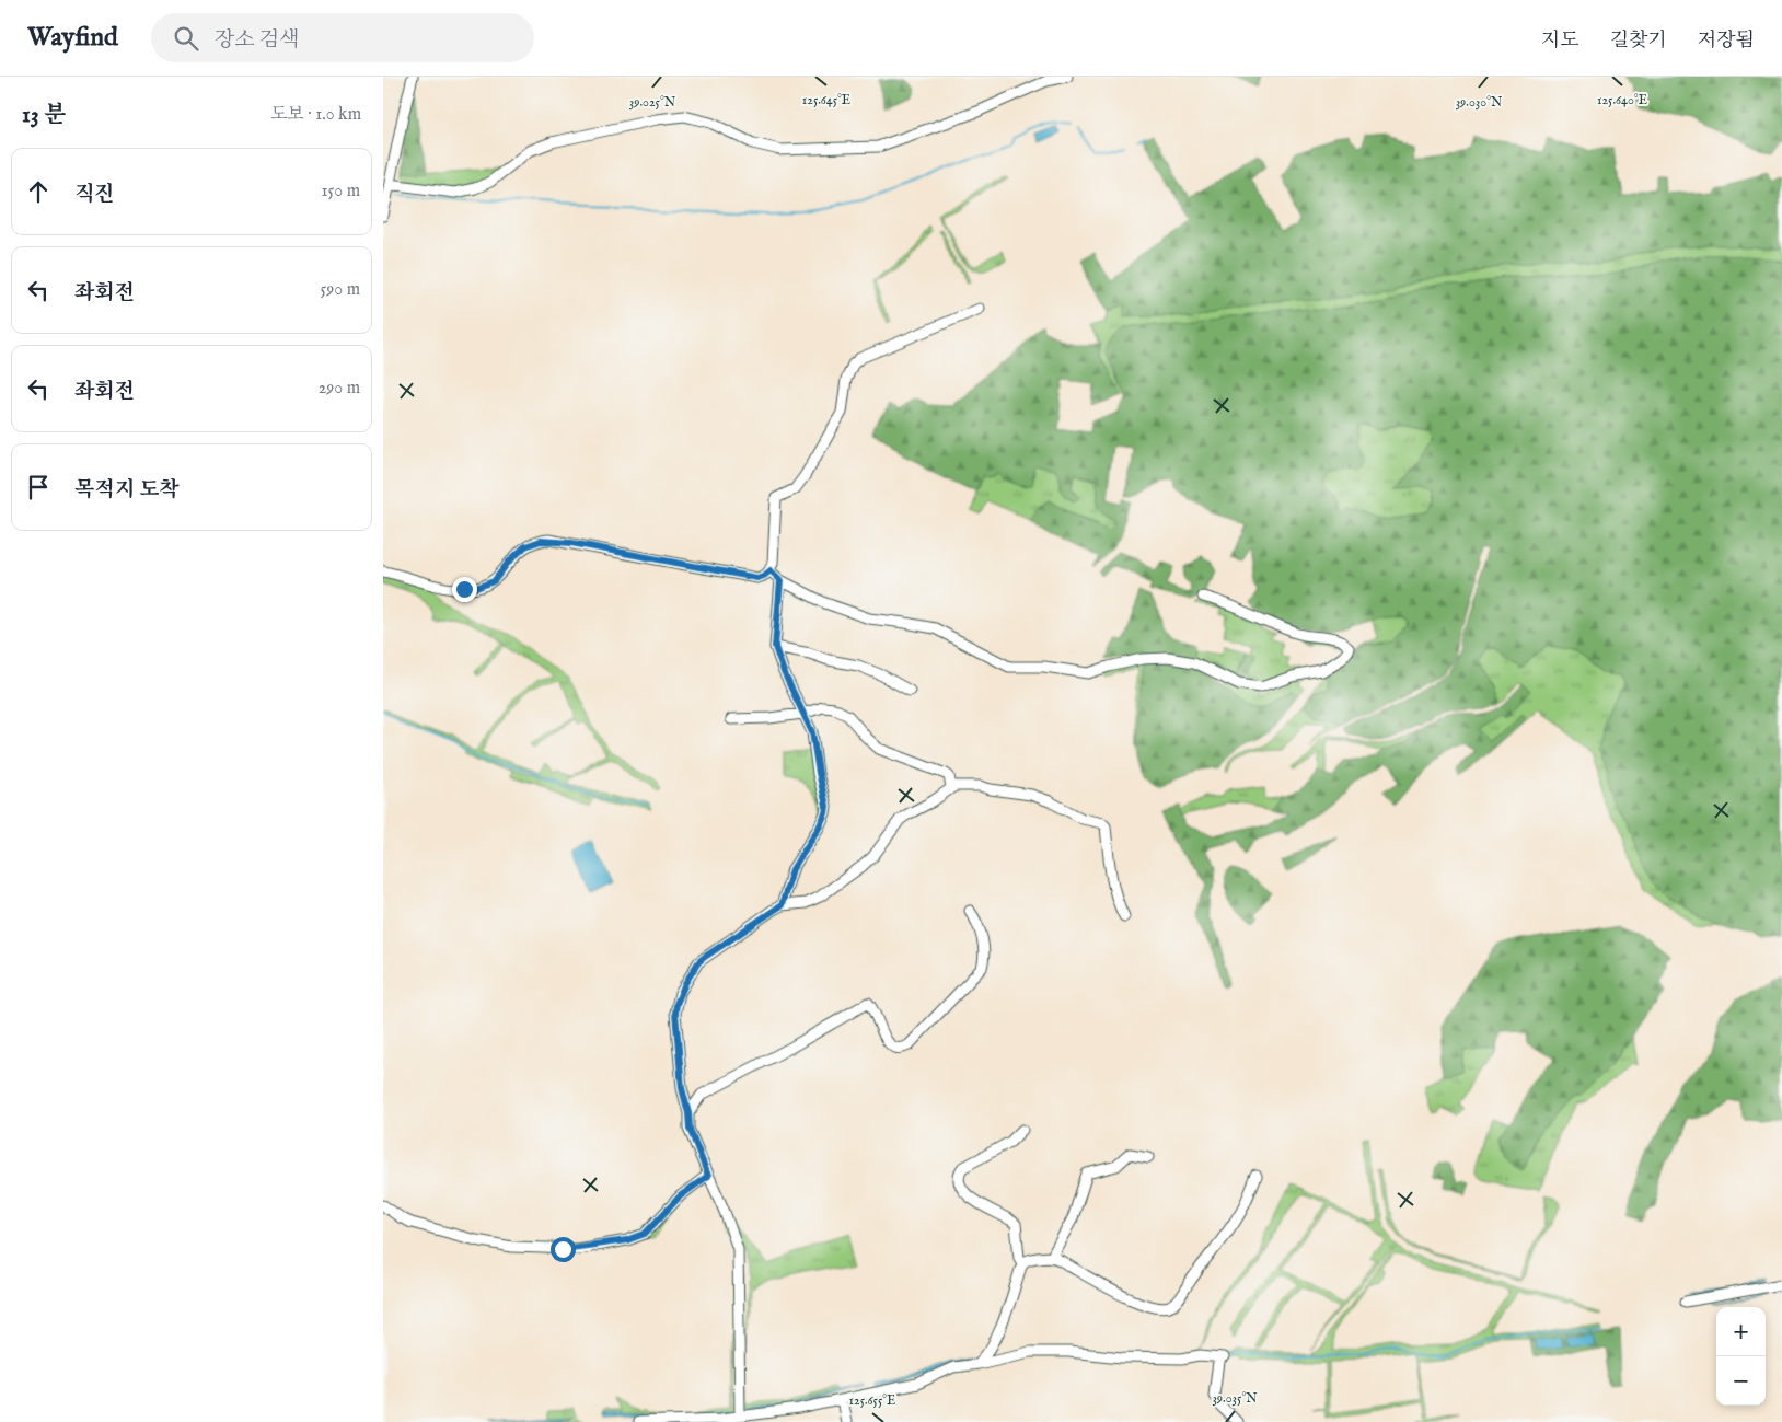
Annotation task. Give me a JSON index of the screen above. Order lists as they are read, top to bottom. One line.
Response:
{"page":{"header":"Wayfind","search":"장소 검색","nav":["지도","길찾기","저장됨"],"heading":["13 분","도보 · 1.0 km"],"list":[["직진","150 m"],["좌회전","590 m"],["좌회전","290 m"],"목적지 도착"],"map_buttons":["+","−"]},"coordinates":["125.640°E","125.645°E","39.025°N","39.030°N","39.035°N","125.655°E"]}
